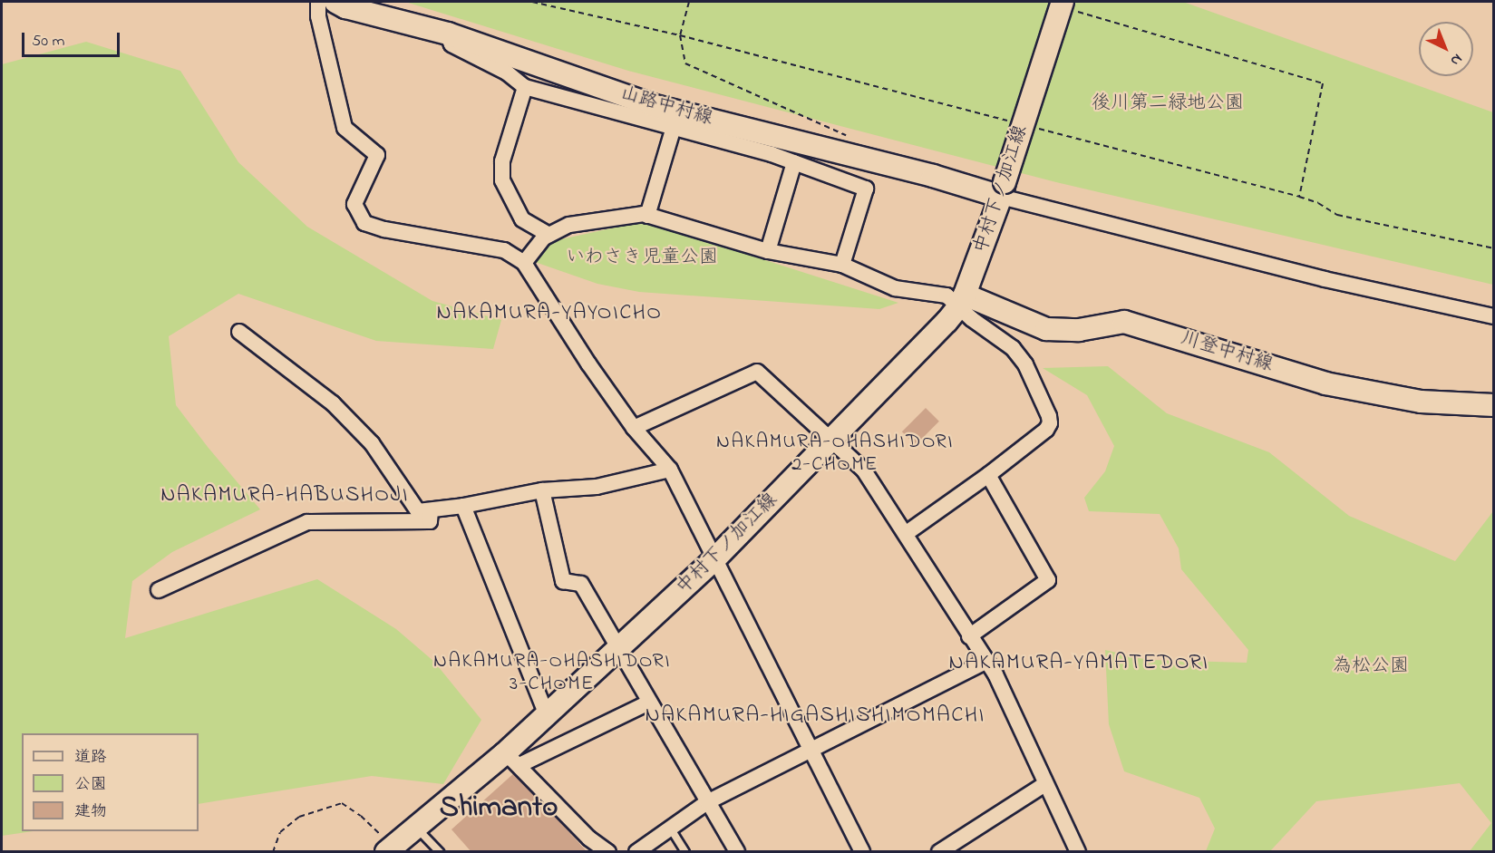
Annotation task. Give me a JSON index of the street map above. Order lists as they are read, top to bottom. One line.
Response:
{"streets":{"main road":["山路中村線","中村下ノ加江線","川登中村線"]},"crossings":[["山路中村線","中村下ノ加江線"],["中村下ノ加江線","川登中村線"]],"districts":["NAKAMURA-YAYOICHO","NAKAMURA-OHASHIDORI 2-CHOME","NAKAMURA-HABUSHOJI","NAKAMURA-OHASHIDORI 3-CHOME","NAKAMURA-YAMATEDORI","NAKAMURA-HIGASHISHIMOMACHI","Shimanto"],"parks":["後川第二緑地公園","いわさき児童公園","為松公園"],"legend":["道路","公園","建物"],"scale_bar":"50 m","north":"bottom right"}
